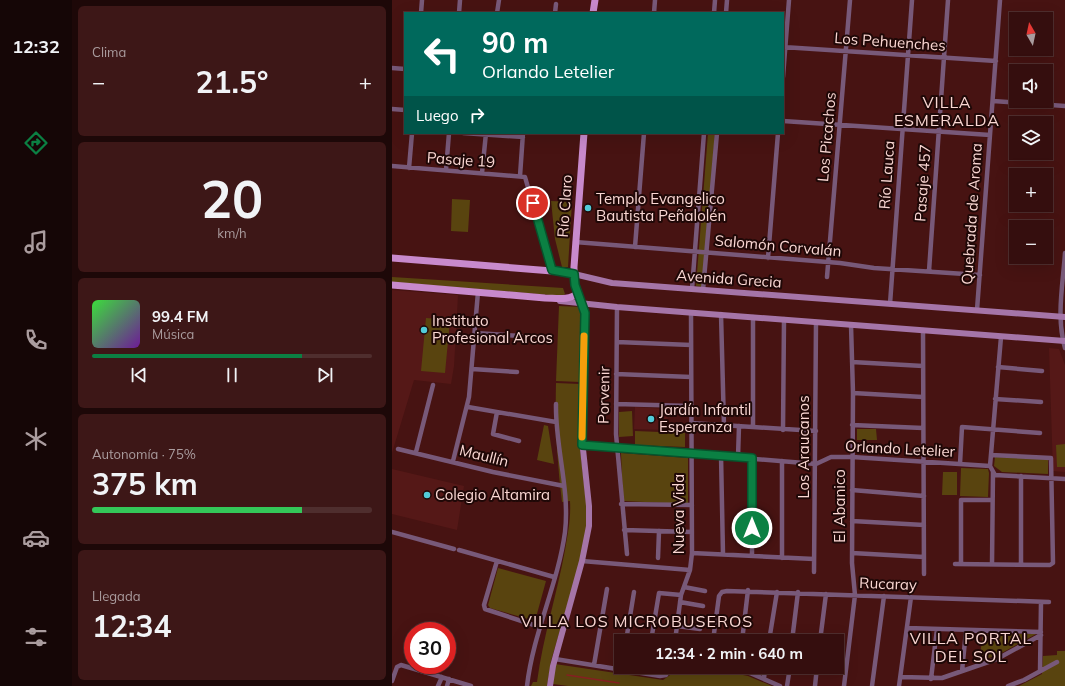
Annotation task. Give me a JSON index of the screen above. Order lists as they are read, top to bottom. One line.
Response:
{"streets":{"main road":["Río Claro","Avenida Grecia"],"street":["Los Pehuenches","Los Picachos","Pasaje 19","Río Lauca","Pasaje 457","Quebrada de Aroma","Salomón Corvalán","Porvenir","Los Araucanos","Orlando Letelier","Maullín","El Abanico","Nueva Vida","Rucaray"]},"crossings":[["Los Pehuenches","Los Picachos"],["Los Pehuenches","Río Lauca"],["Los Pehuenches","Pasaje 457"],["Los Pehuenches","Quebrada de Aroma"],["Los Picachos","Salomón Corvalán"],["Pasaje 19","Avenida Grecia"],["Río Lauca","Salomón Corvalán"],["Río Lauca","Avenida Grecia"],["Pasaje 457","Salomón Corvalán"],["Río Claro","Salomón Corvalán"],["Río Claro","Avenida Grecia"],["Río Claro","Orlando Letelier"],["Quebrada de Aroma","Salomón Corvalán"],["Quebrada de Aroma","Avenida Grecia"],["Porvenir","Orlando Letelier"],["Los Araucanos","Orlando Letelier"],["Orlando Letelier","El Abanico"],["Orlando Letelier","Nueva Vida"],["El Abanico","Rucaray"]],"districts":["VILLA ESMERALDA","VILLA LOS MICROBUSEROS","VILLA PORTAL DEL SOL"],"places":["Templo Evangelico Bautista Peñalolén","Instituto Profesional Arcos","Jardín Infantil Esperanza","Colegio Altamira"],"north":"top","page":{"tabs":"12:32","tile":["Clima",["20","km/h"],["Autonomía · 75%","375 km"],["Llegada","12:34"]],"map_buttons":["+","−"],"turn":["90 m","Orlando Letelier"],"heat":["−","21.5°","+"],"then":"Luego","song":["99.4 FM","Música"],"limit":"30","trip":"12:34 · 2 min · 640 m"}}
